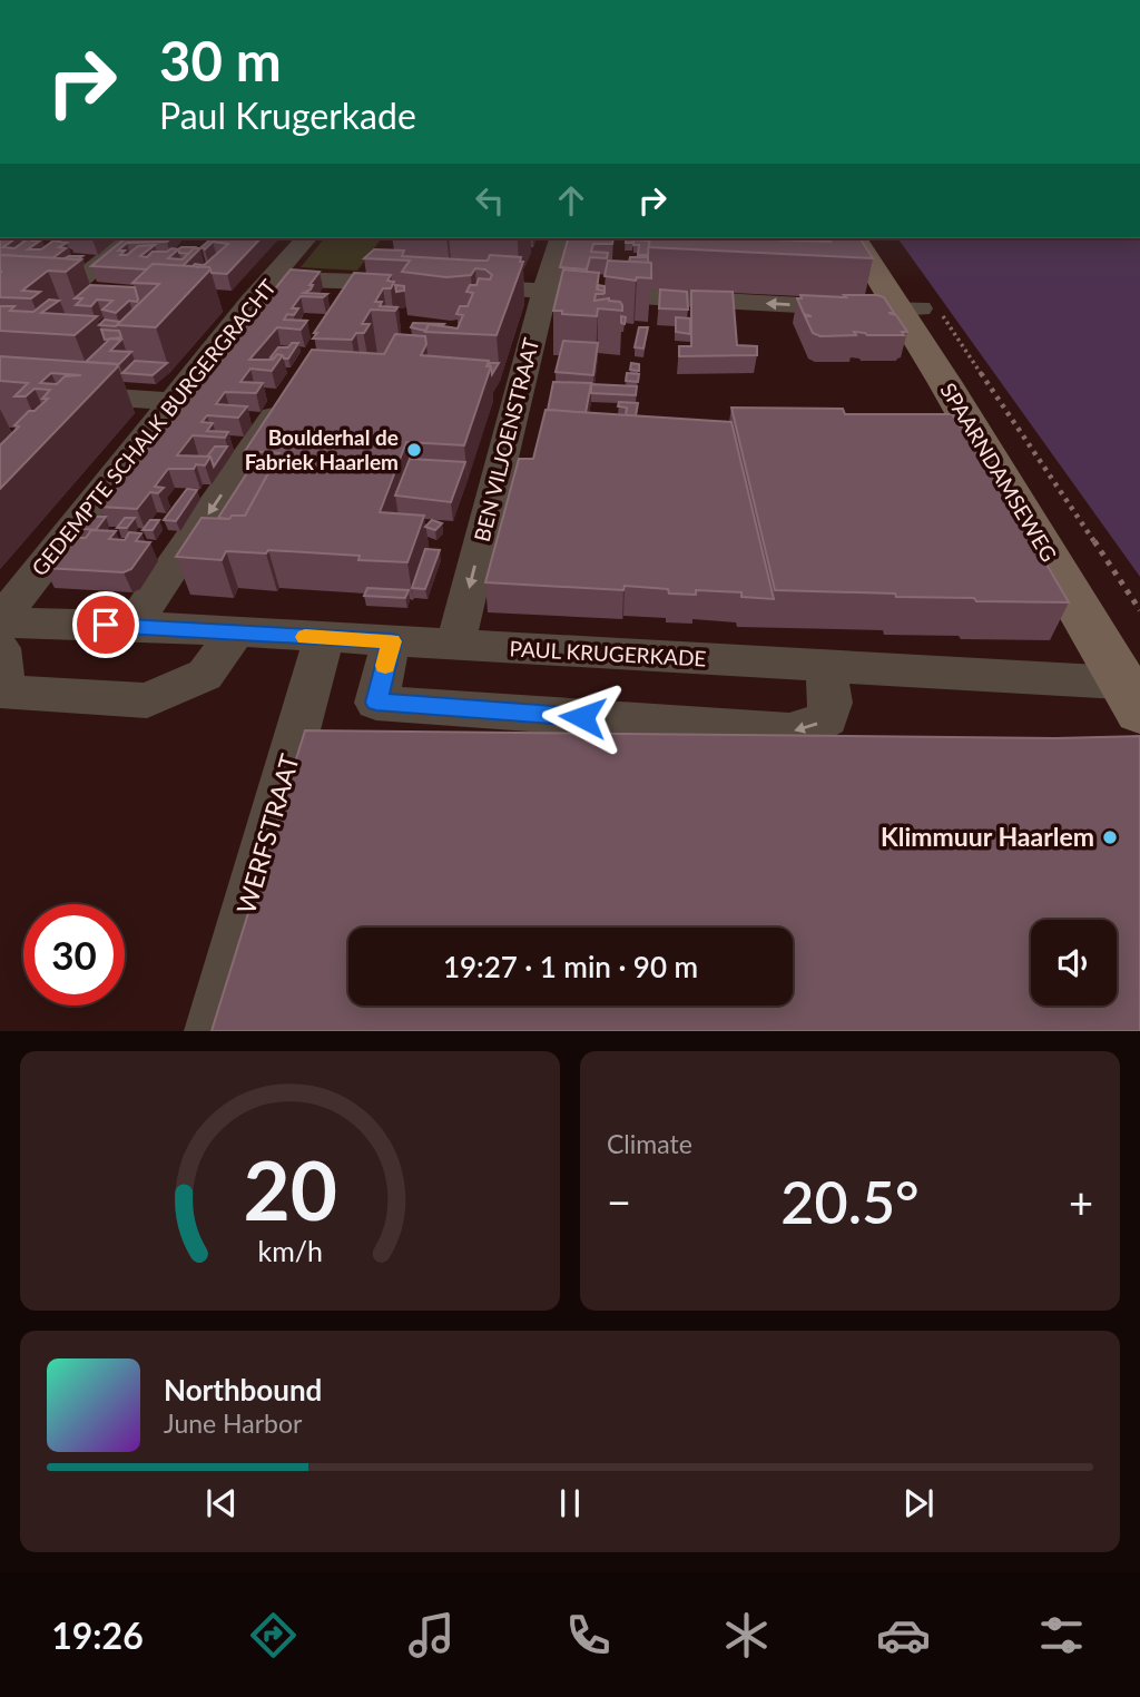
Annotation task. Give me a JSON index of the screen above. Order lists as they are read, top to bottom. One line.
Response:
{"streets":{"main road":["SPAARNDAMSEWEG"],"street":["GEDEMPTE SCHALK BURGERGRACHT","BEN VILJOENSTRAAT","PAUL KRUGERKADE","WERFSTRAAT"]},"crossings":[["GEDEMPTE SCHALK BURGERGRACHT","PAUL KRUGERKADE"],["BEN VILJOENSTRAAT","PAUL KRUGERKADE"],["SPAARNDAMSEWEG","PAUL KRUGERKADE"],["PAUL KRUGERKADE","WERFSTRAAT"]],"places":["Boulderhal de Fabriek Haarlem","Klimmuur Haarlem"],"page":{"turn":["30 m","Paul Krugerkade"],"limit":"30","trip":"19:27 · 1 min · 90 m","tile":"Climate","heat":["−","20.5°","+"],"song":["Northbound","June Harbor"],"tabs":"19:26","gauge":["20","km/h"]}}
